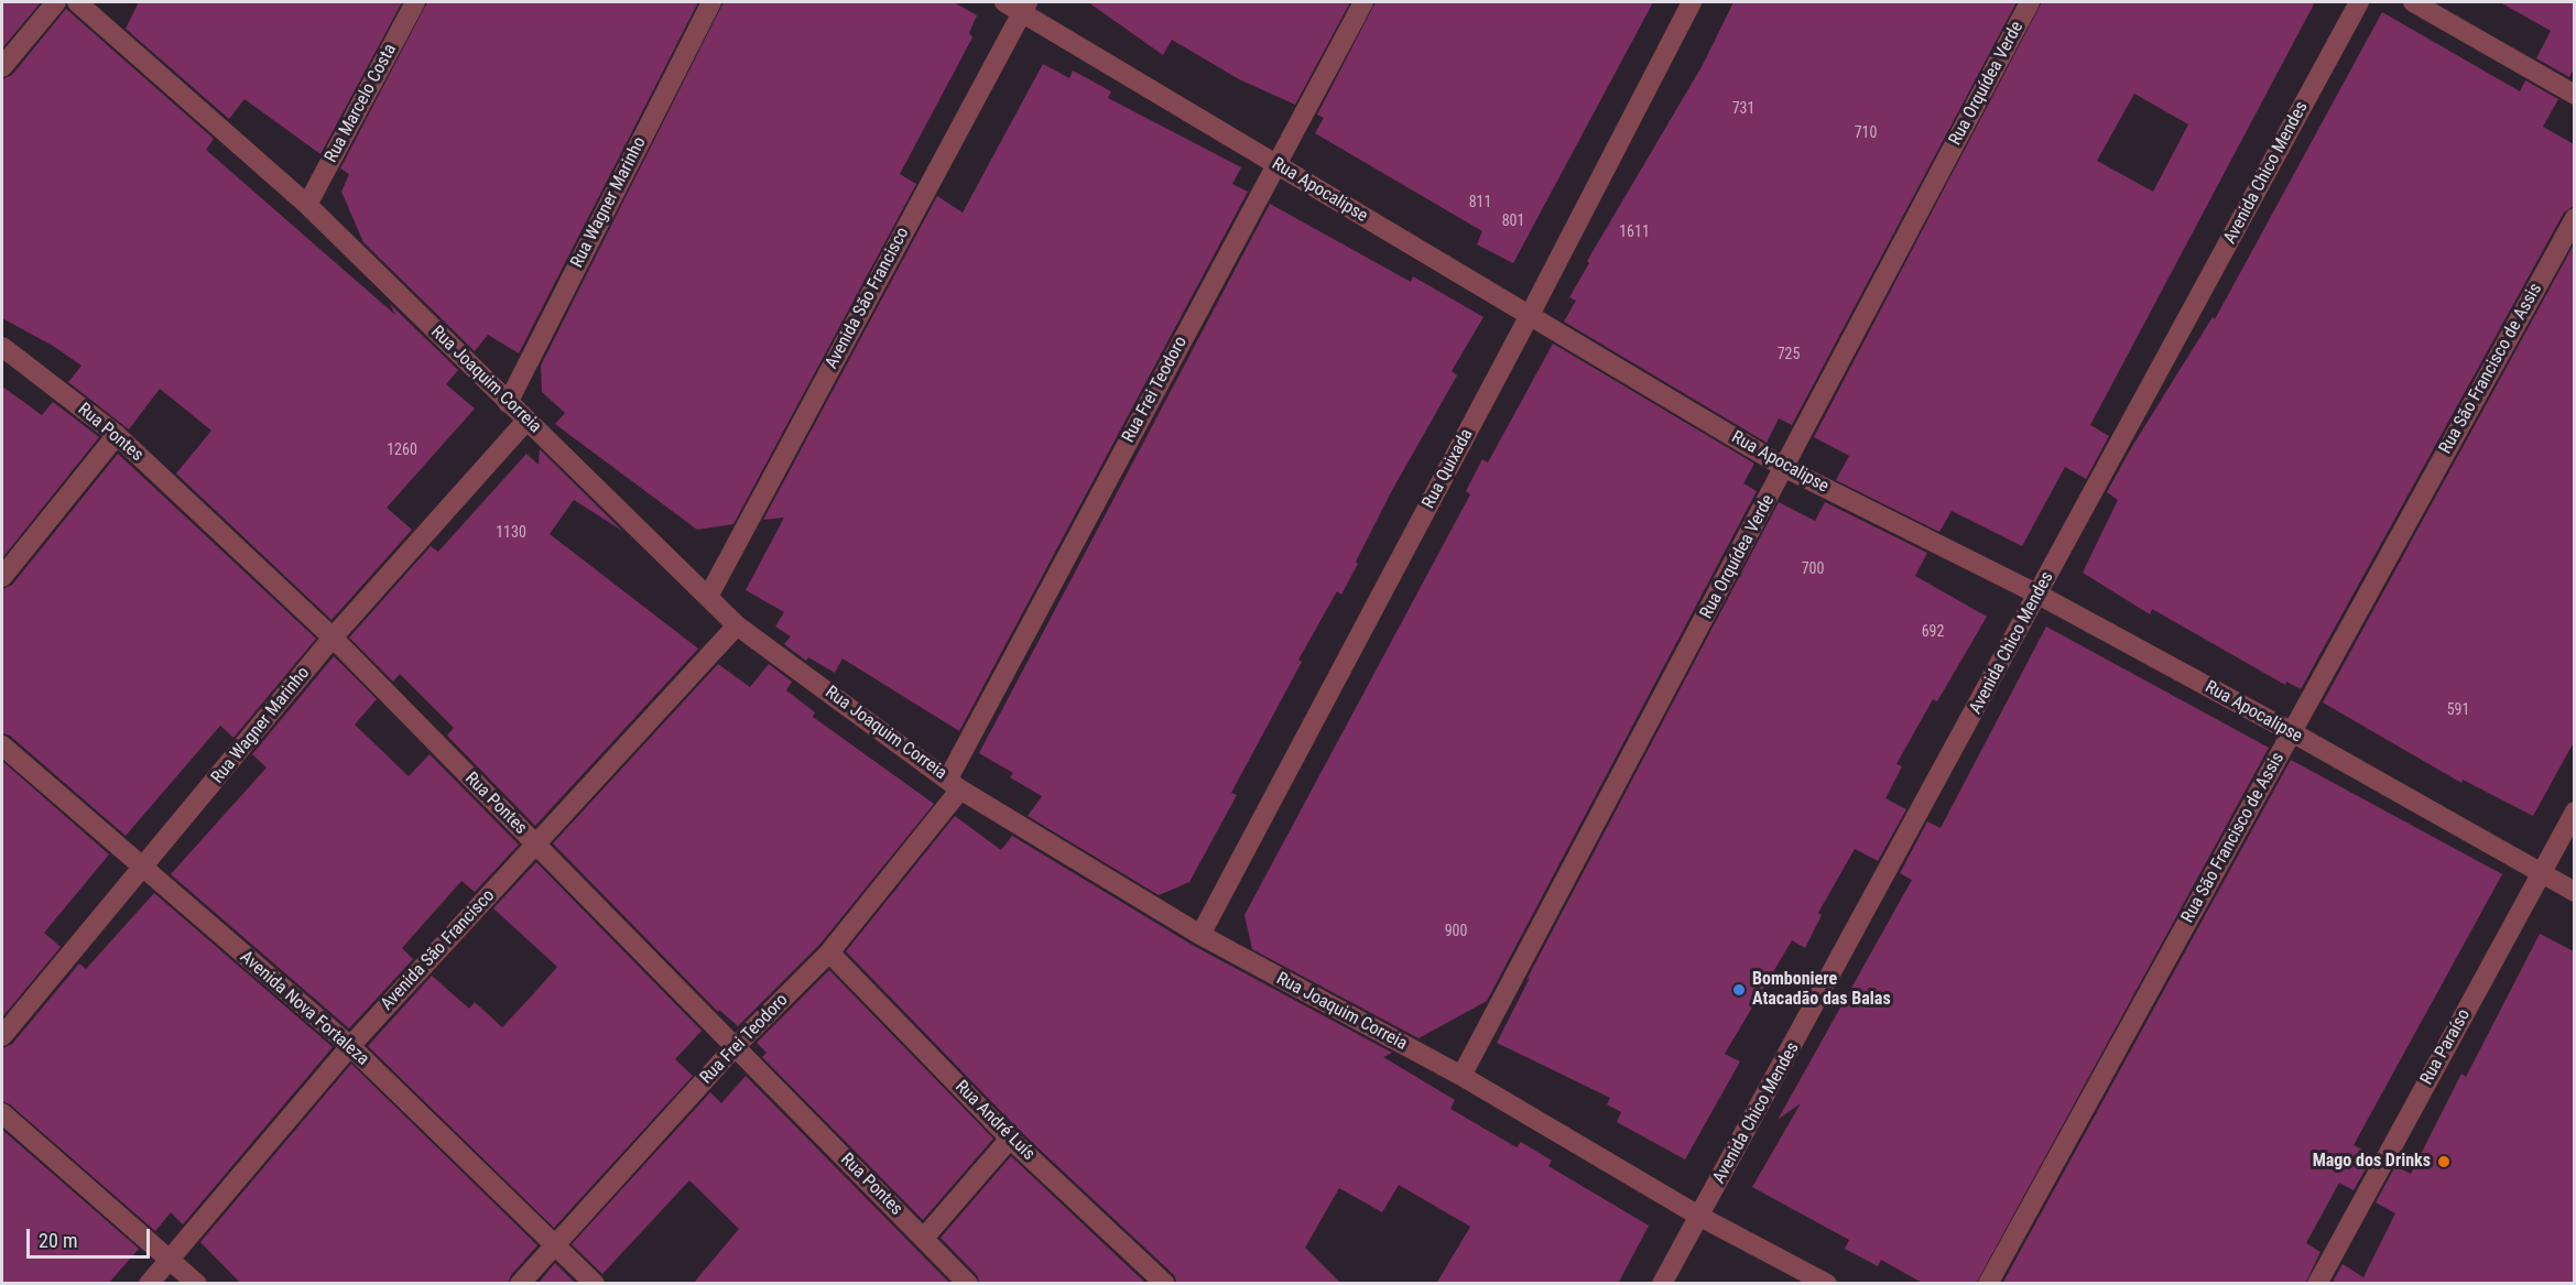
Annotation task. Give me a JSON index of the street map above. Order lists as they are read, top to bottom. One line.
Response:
{"streets":{"street":["Rua Orquídea Verde","Rua Marcelo Costa","Avenida Chico Mendes","Rua Apocalipse","Rua Wagner Marinho","Avenida São Francisco","Rua São Francisco de Assis","Rua Joaquim Correia","Rua Frei Teodoro","Rua Pontes","Rua Quixada","Avenida Nova Fortaleza","Rua Paraíso","Rua André Luís"]},"crossings":[["Rua Orquídea Verde","Rua Apocalipse"],["Rua Orquídea Verde","Rua Joaquim Correia"],["Rua Marcelo Costa","Rua Joaquim Correia"],["Avenida Chico Mendes","Rua Apocalipse"],["Avenida Chico Mendes","Rua Joaquim Correia"],["Rua Apocalipse","Avenida São Francisco"],["Rua Apocalipse","Rua São Francisco de Assis"],["Rua Apocalipse","Rua Frei Teodoro"],["Rua Apocalipse","Rua Quixada"],["Rua Apocalipse","Rua Paraíso"],["Rua Wagner Marinho","Rua Joaquim Correia"],["Rua Wagner Marinho","Rua Pontes"],["Rua Wagner Marinho","Avenida Nova Fortaleza"],["Avenida São Francisco","Rua Joaquim Correia"],["Avenida São Francisco","Rua Pontes"],["Avenida São Francisco","Avenida Nova Fortaleza"],["Rua Joaquim Correia","Rua Frei Teodoro"],["Rua Joaquim Correia","Rua Quixada"],["Rua Frei Teodoro","Rua Pontes"],["Rua Frei Teodoro","Avenida Nova Fortaleza"],["Rua Frei Teodoro","Rua André Luís"]],"places":["Bomboniere Atacadão das Balas","Mago dos Drinks"],"house_numbers":["731","710","811","801","1611","725","1260","1130","700","692","591","900"],"scale_bar":"20 m"}
